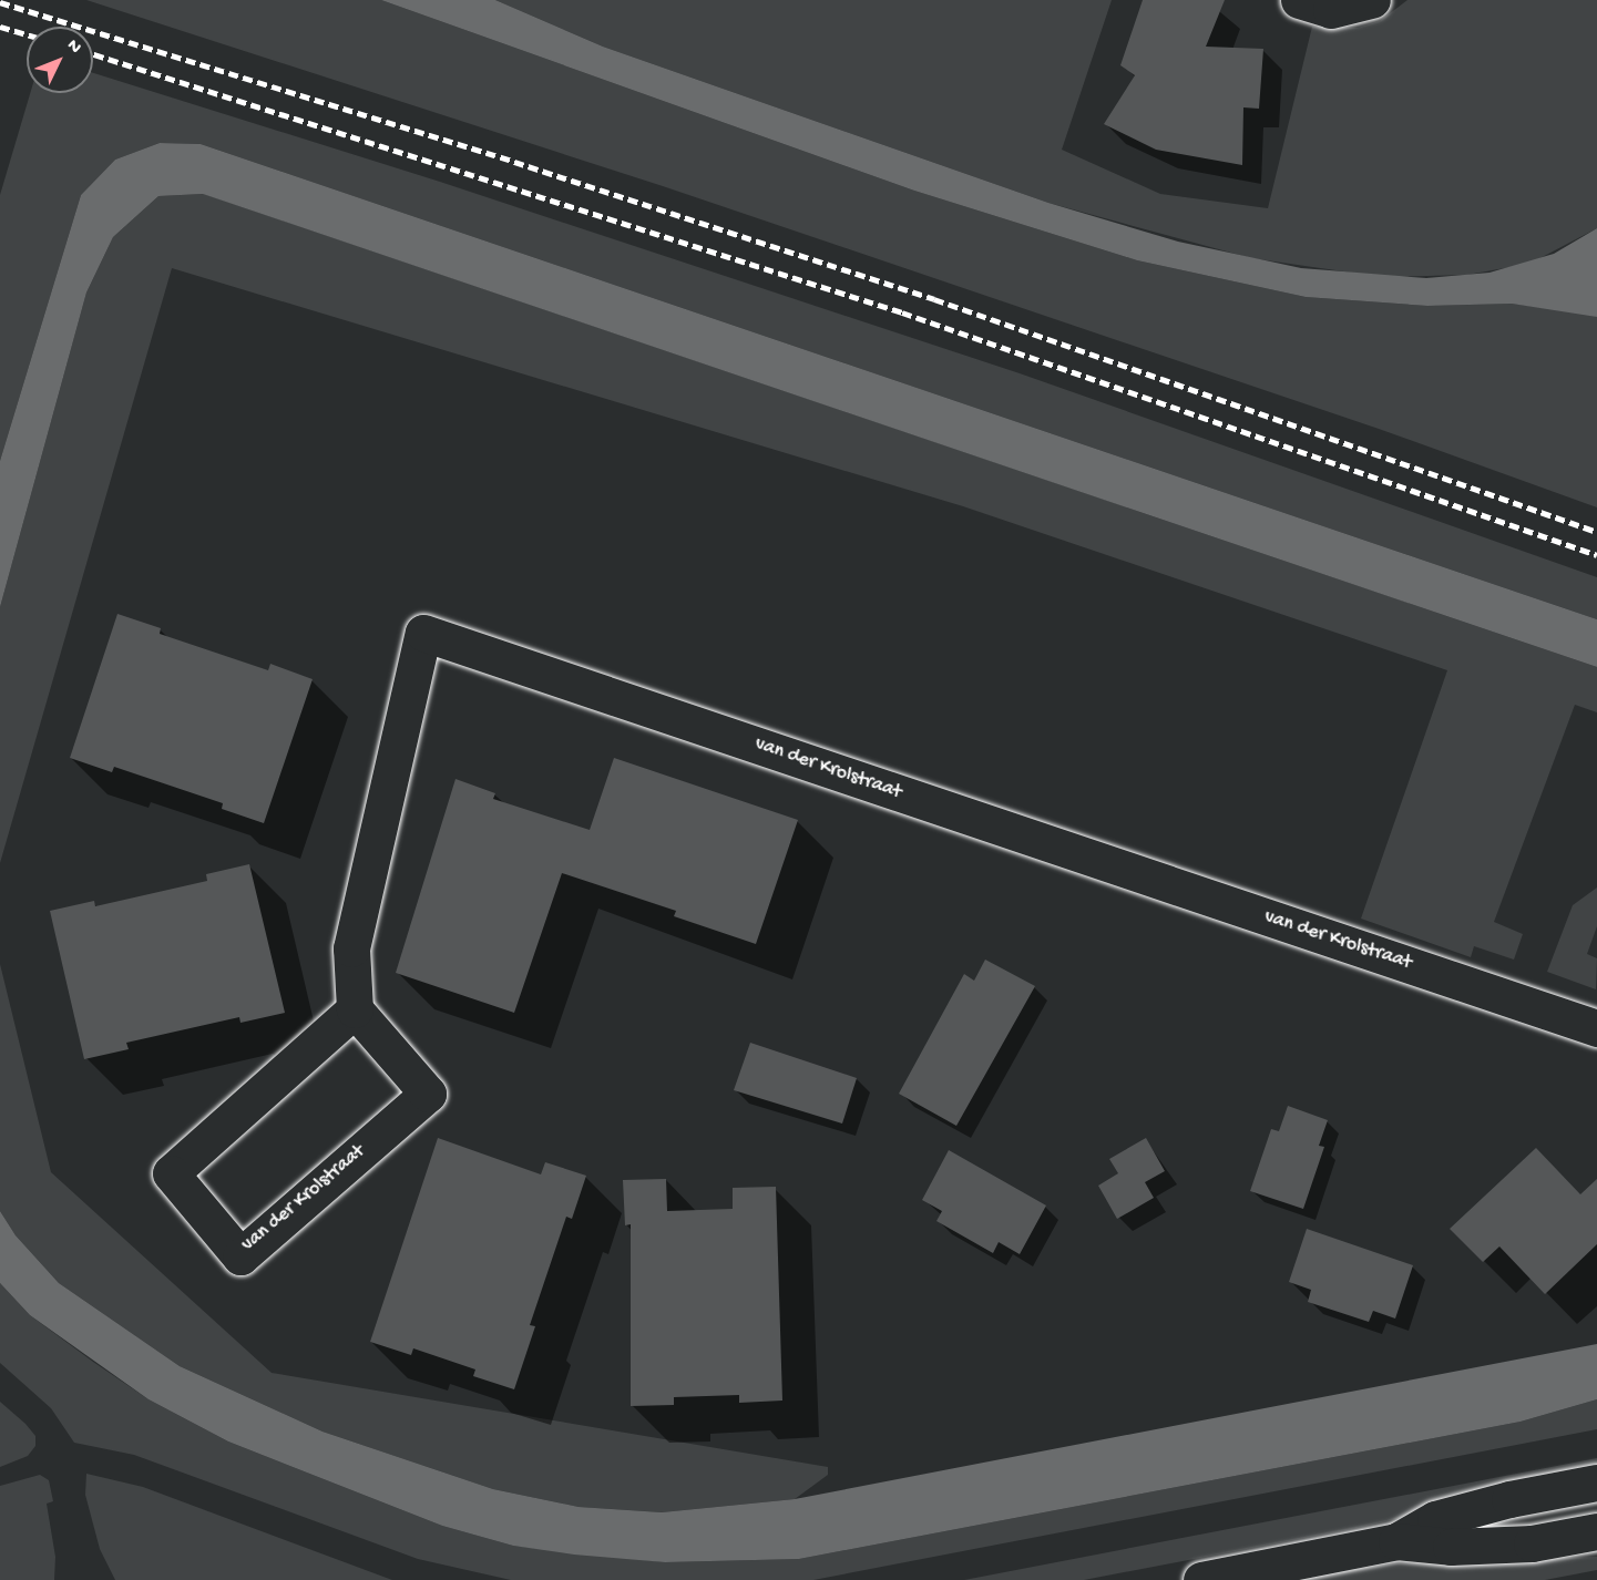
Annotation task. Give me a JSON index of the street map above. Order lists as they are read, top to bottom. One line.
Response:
{"streets":{"street":["van der Krolstraat"]},"north":"top right"}
